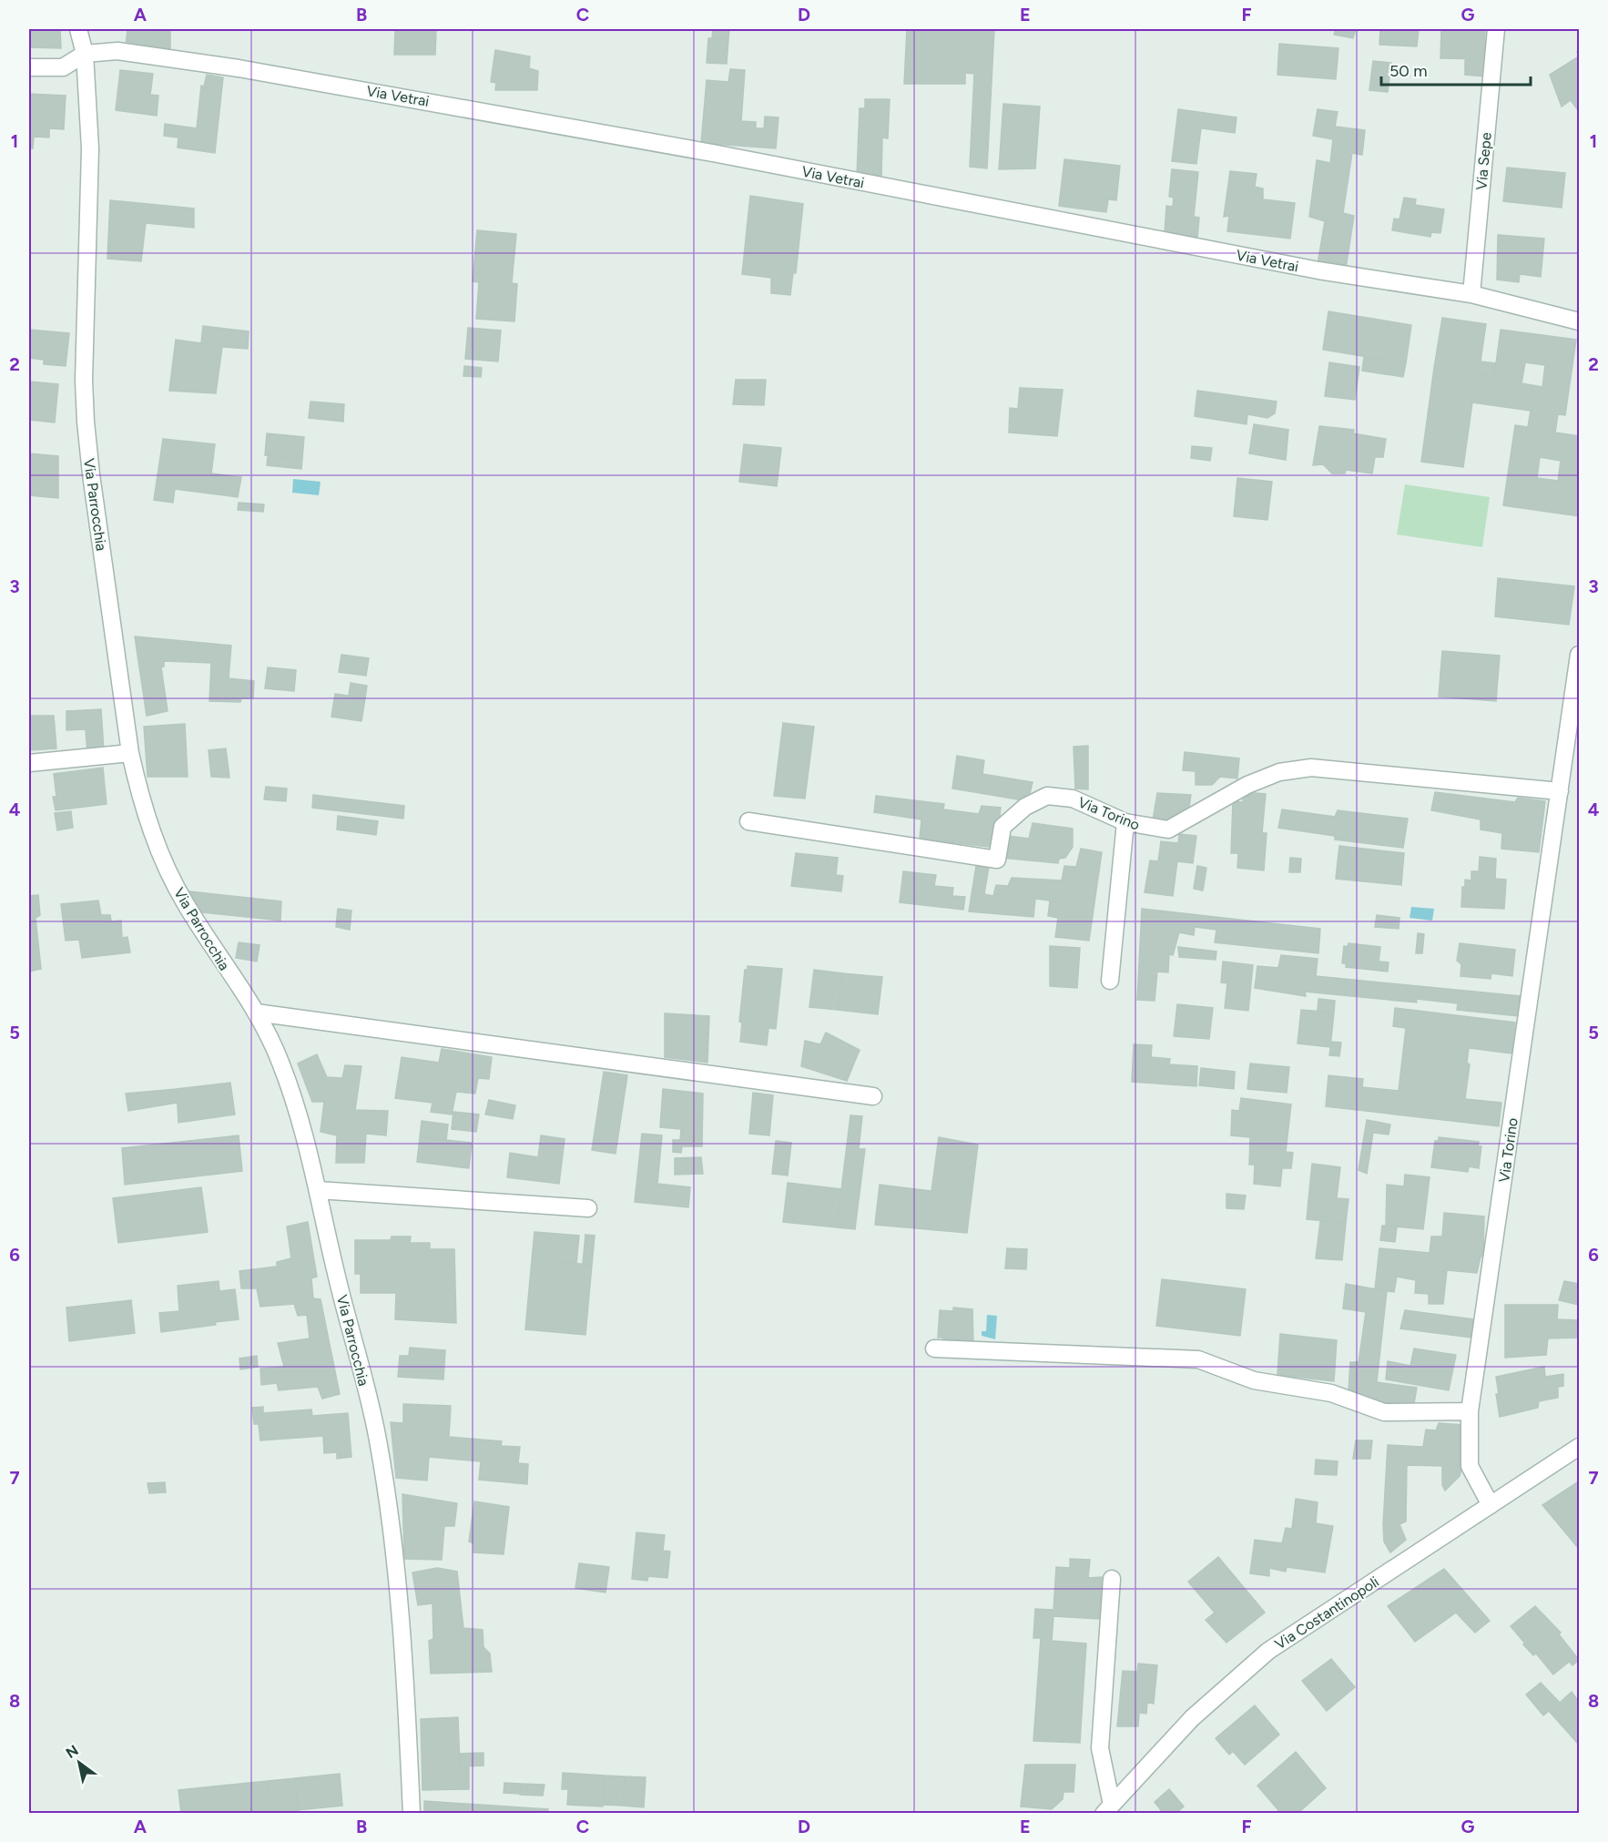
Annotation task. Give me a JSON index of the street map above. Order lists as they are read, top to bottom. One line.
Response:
{"streets":{"street":["Via Vetrai","Via Sepe","Via Parrocchia","Via Torino","Via Costantinopoli"]},"crossings":[["Via Vetrai","Via Sepe"],["Via Vetrai","Via Parrocchia"],["Via Torino","Via Costantinopoli"]],"scale_bar":"50 m","north":"top left","grid":{"columns":["A","B","C","D","E","F","G"],"rows":["1","2","3","4","5","6","7","8"]}}
